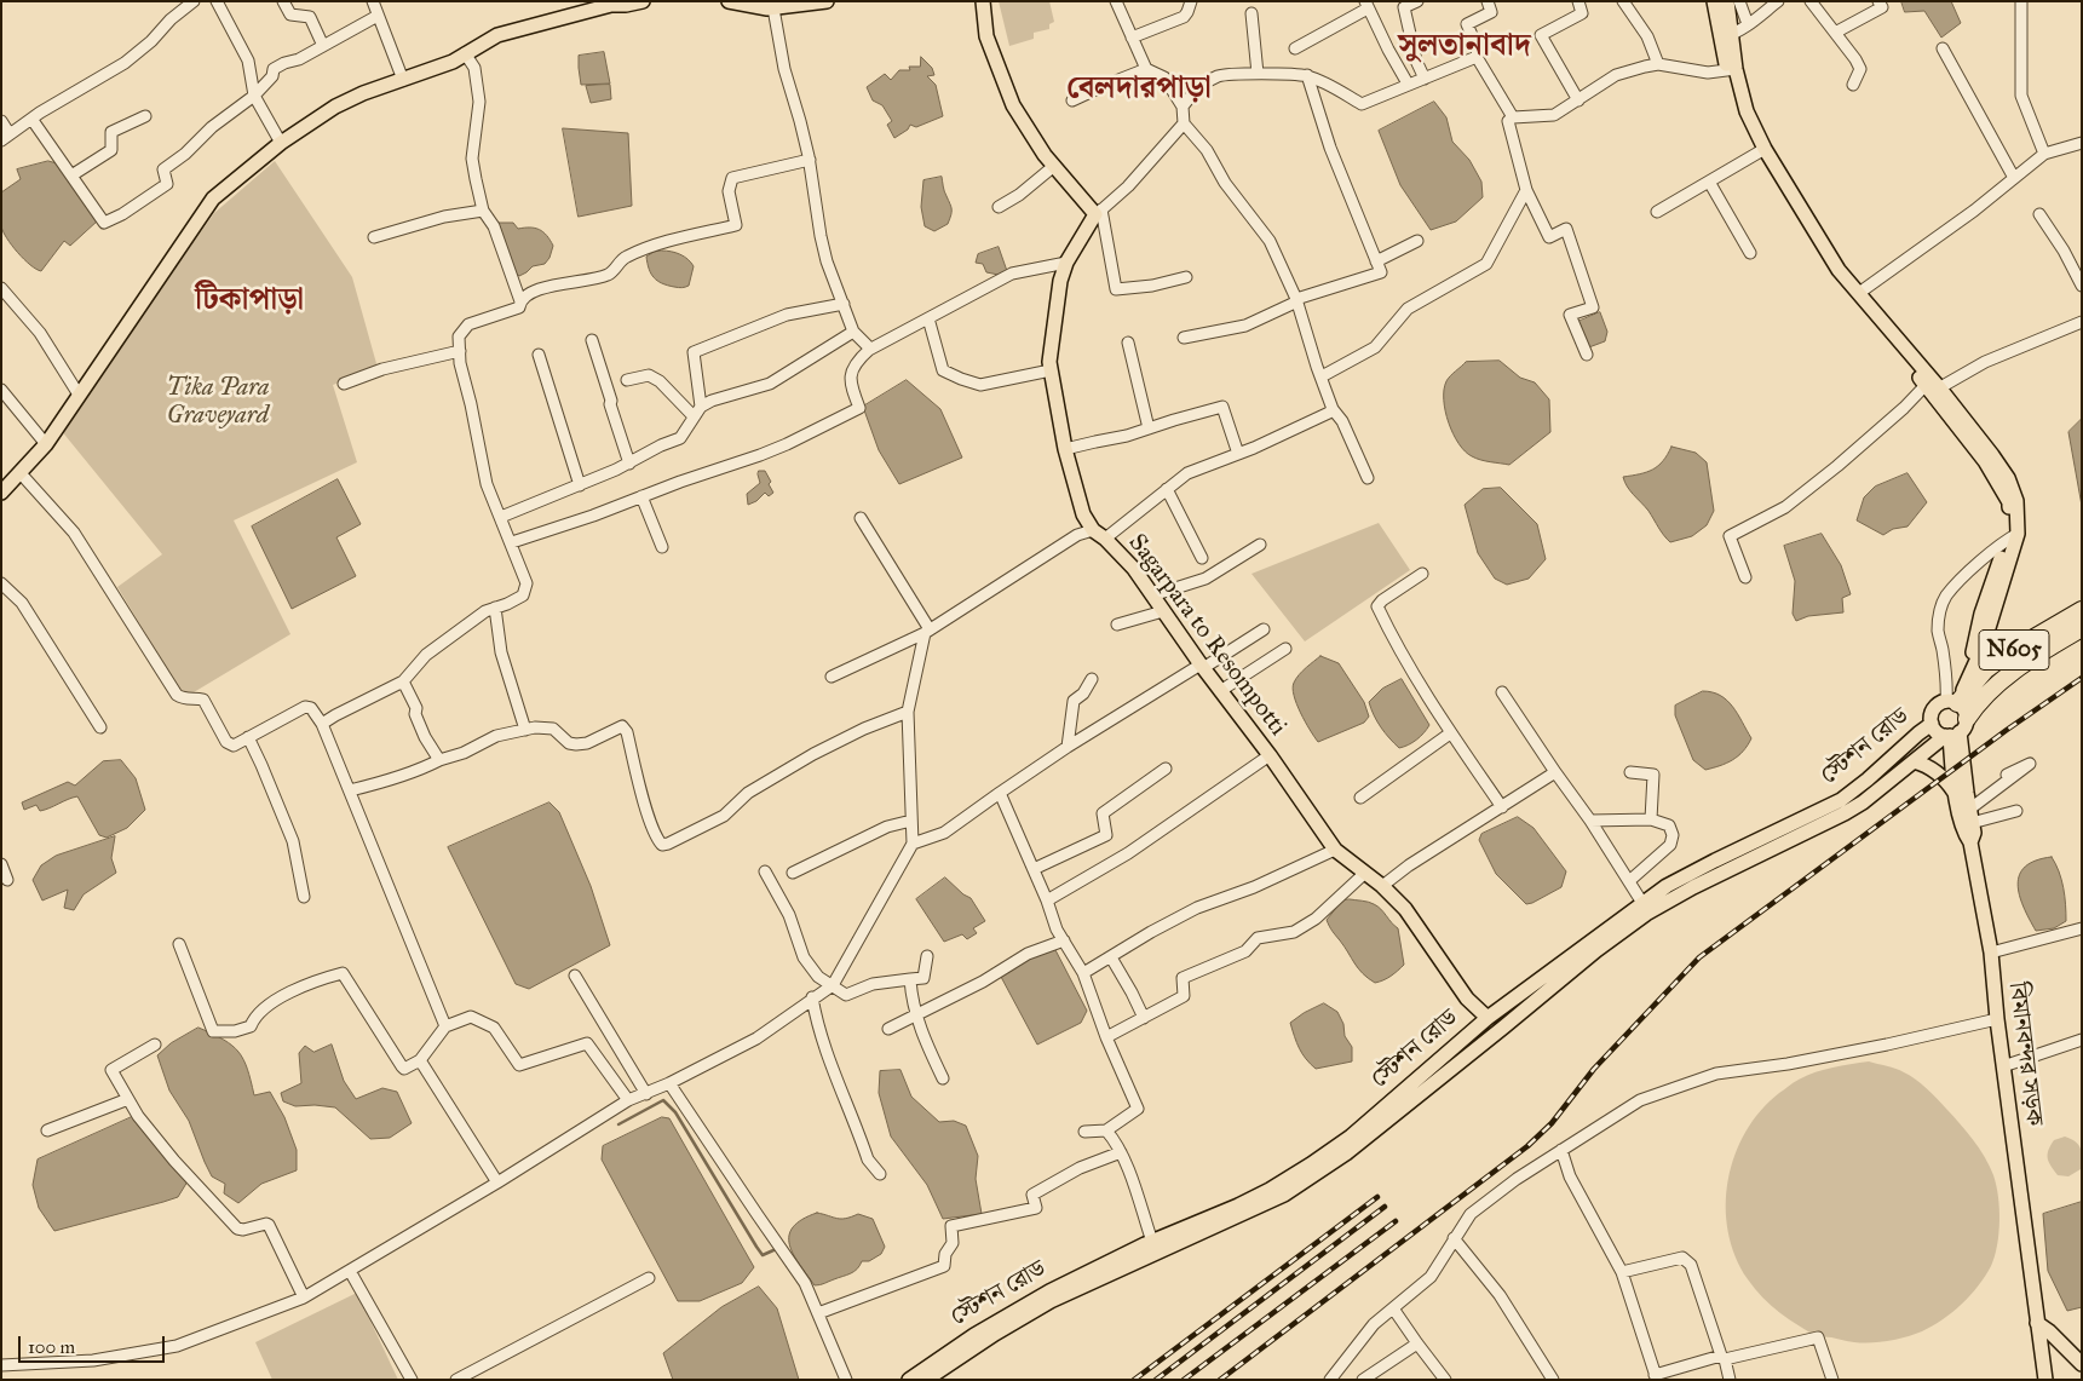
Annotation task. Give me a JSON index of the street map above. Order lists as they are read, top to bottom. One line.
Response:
{"streets":{"highway":["N605","স্টেশন রোড"],"main road":["Sagarpara to Resompotti","বিমানবন্দর সড়ক"]},"crossings":[["Sagarpara to Resompotti","স্টেশন রোড"],["N605","স্টেশন রোড"]],"districts":["সুলতানাবাদ","বেলদারপাড়া","টিকাপাড়া"],"parks":["Tika Para Graveyard"],"scale_bar":"100 m"}
